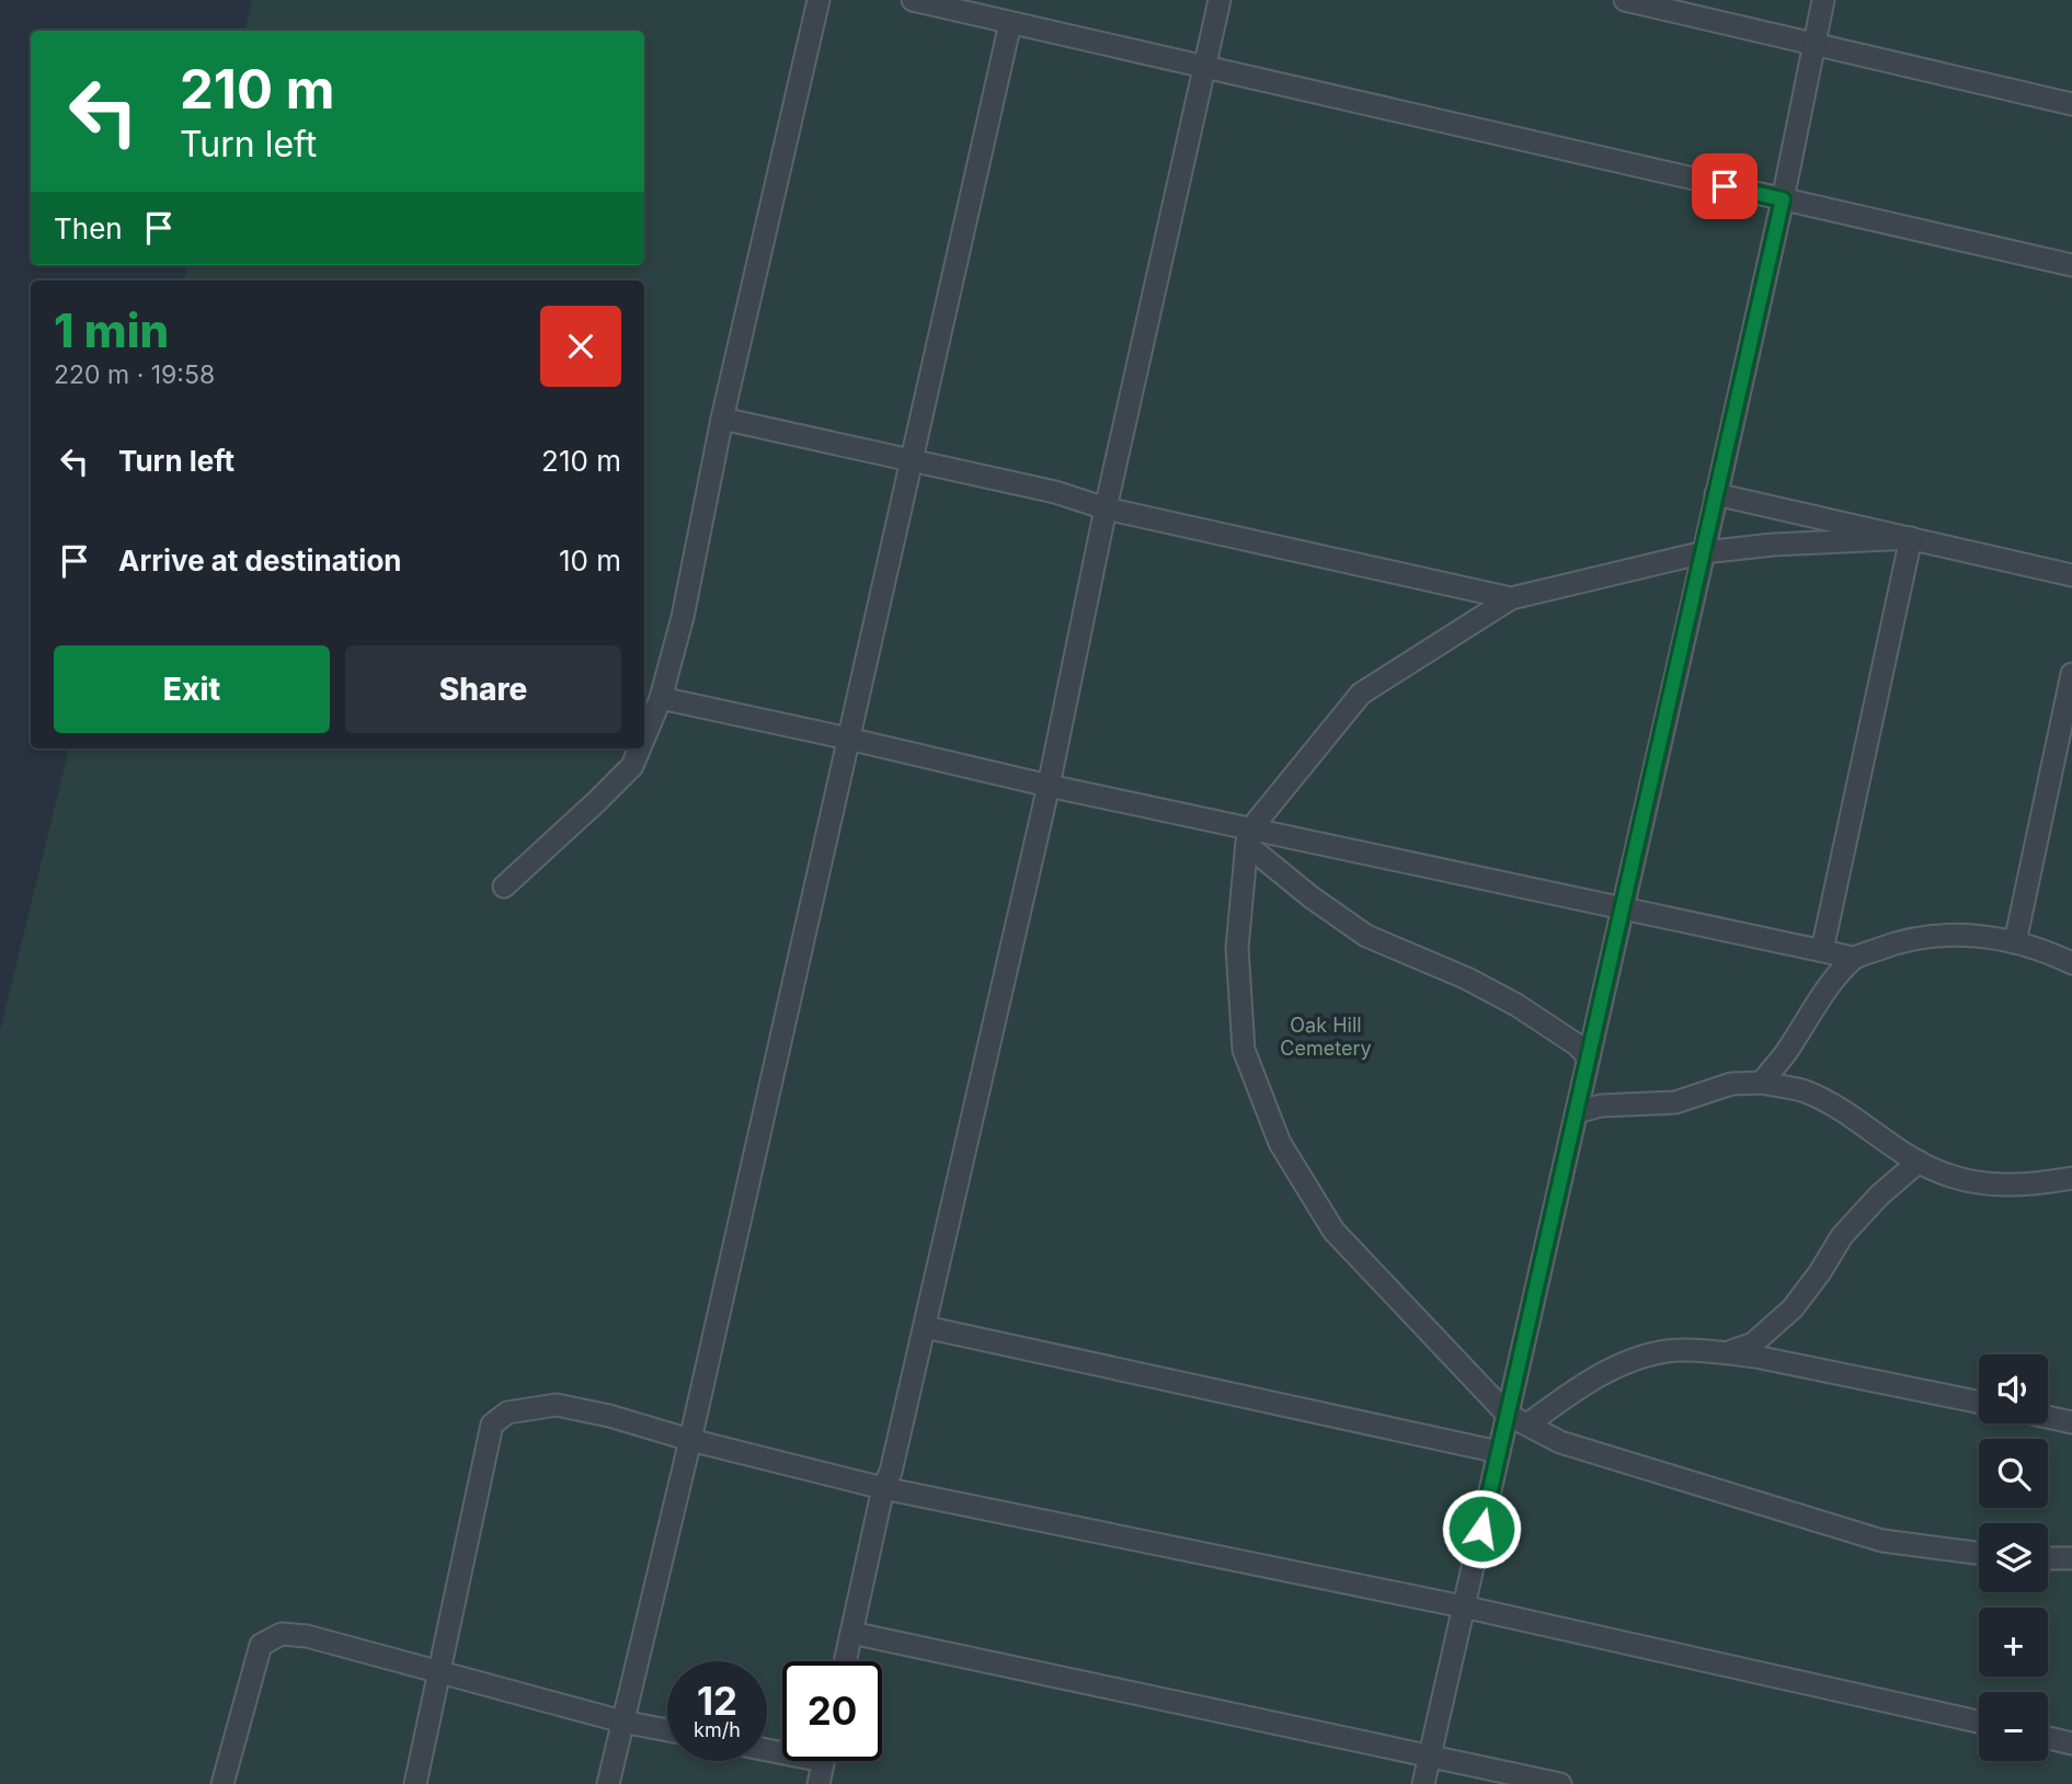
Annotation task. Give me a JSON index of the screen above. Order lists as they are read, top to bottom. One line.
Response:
{"parks":["Oak Hill Cemetery"],"page":{"turn":["210 m","Turn left"],"then":"Then","heading":["1 min","220 m · 19:58"],"list":[{"name":"Turn left","value":"210 m"},{"name":"Arrive at destination","value":"10 m"}],"buttons":["Exit","Share"],"map_buttons":["+","−"],"speed":"12 km/h","limit":"20"}}
